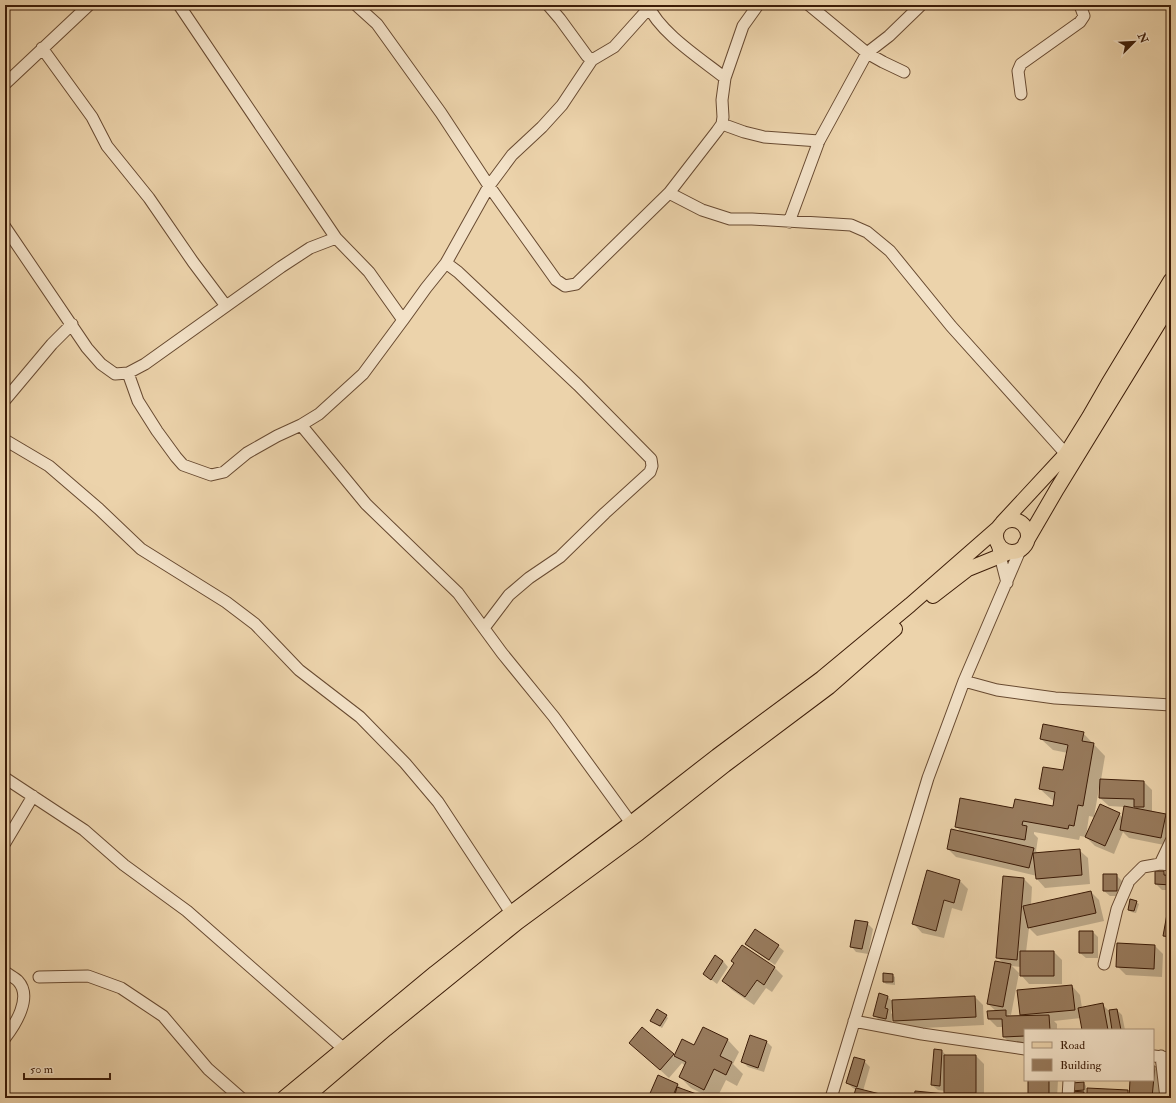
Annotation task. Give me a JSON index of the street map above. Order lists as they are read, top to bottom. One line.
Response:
{"legend":["Road","Building"],"scale_bar":"50 m","north":"top right"}
